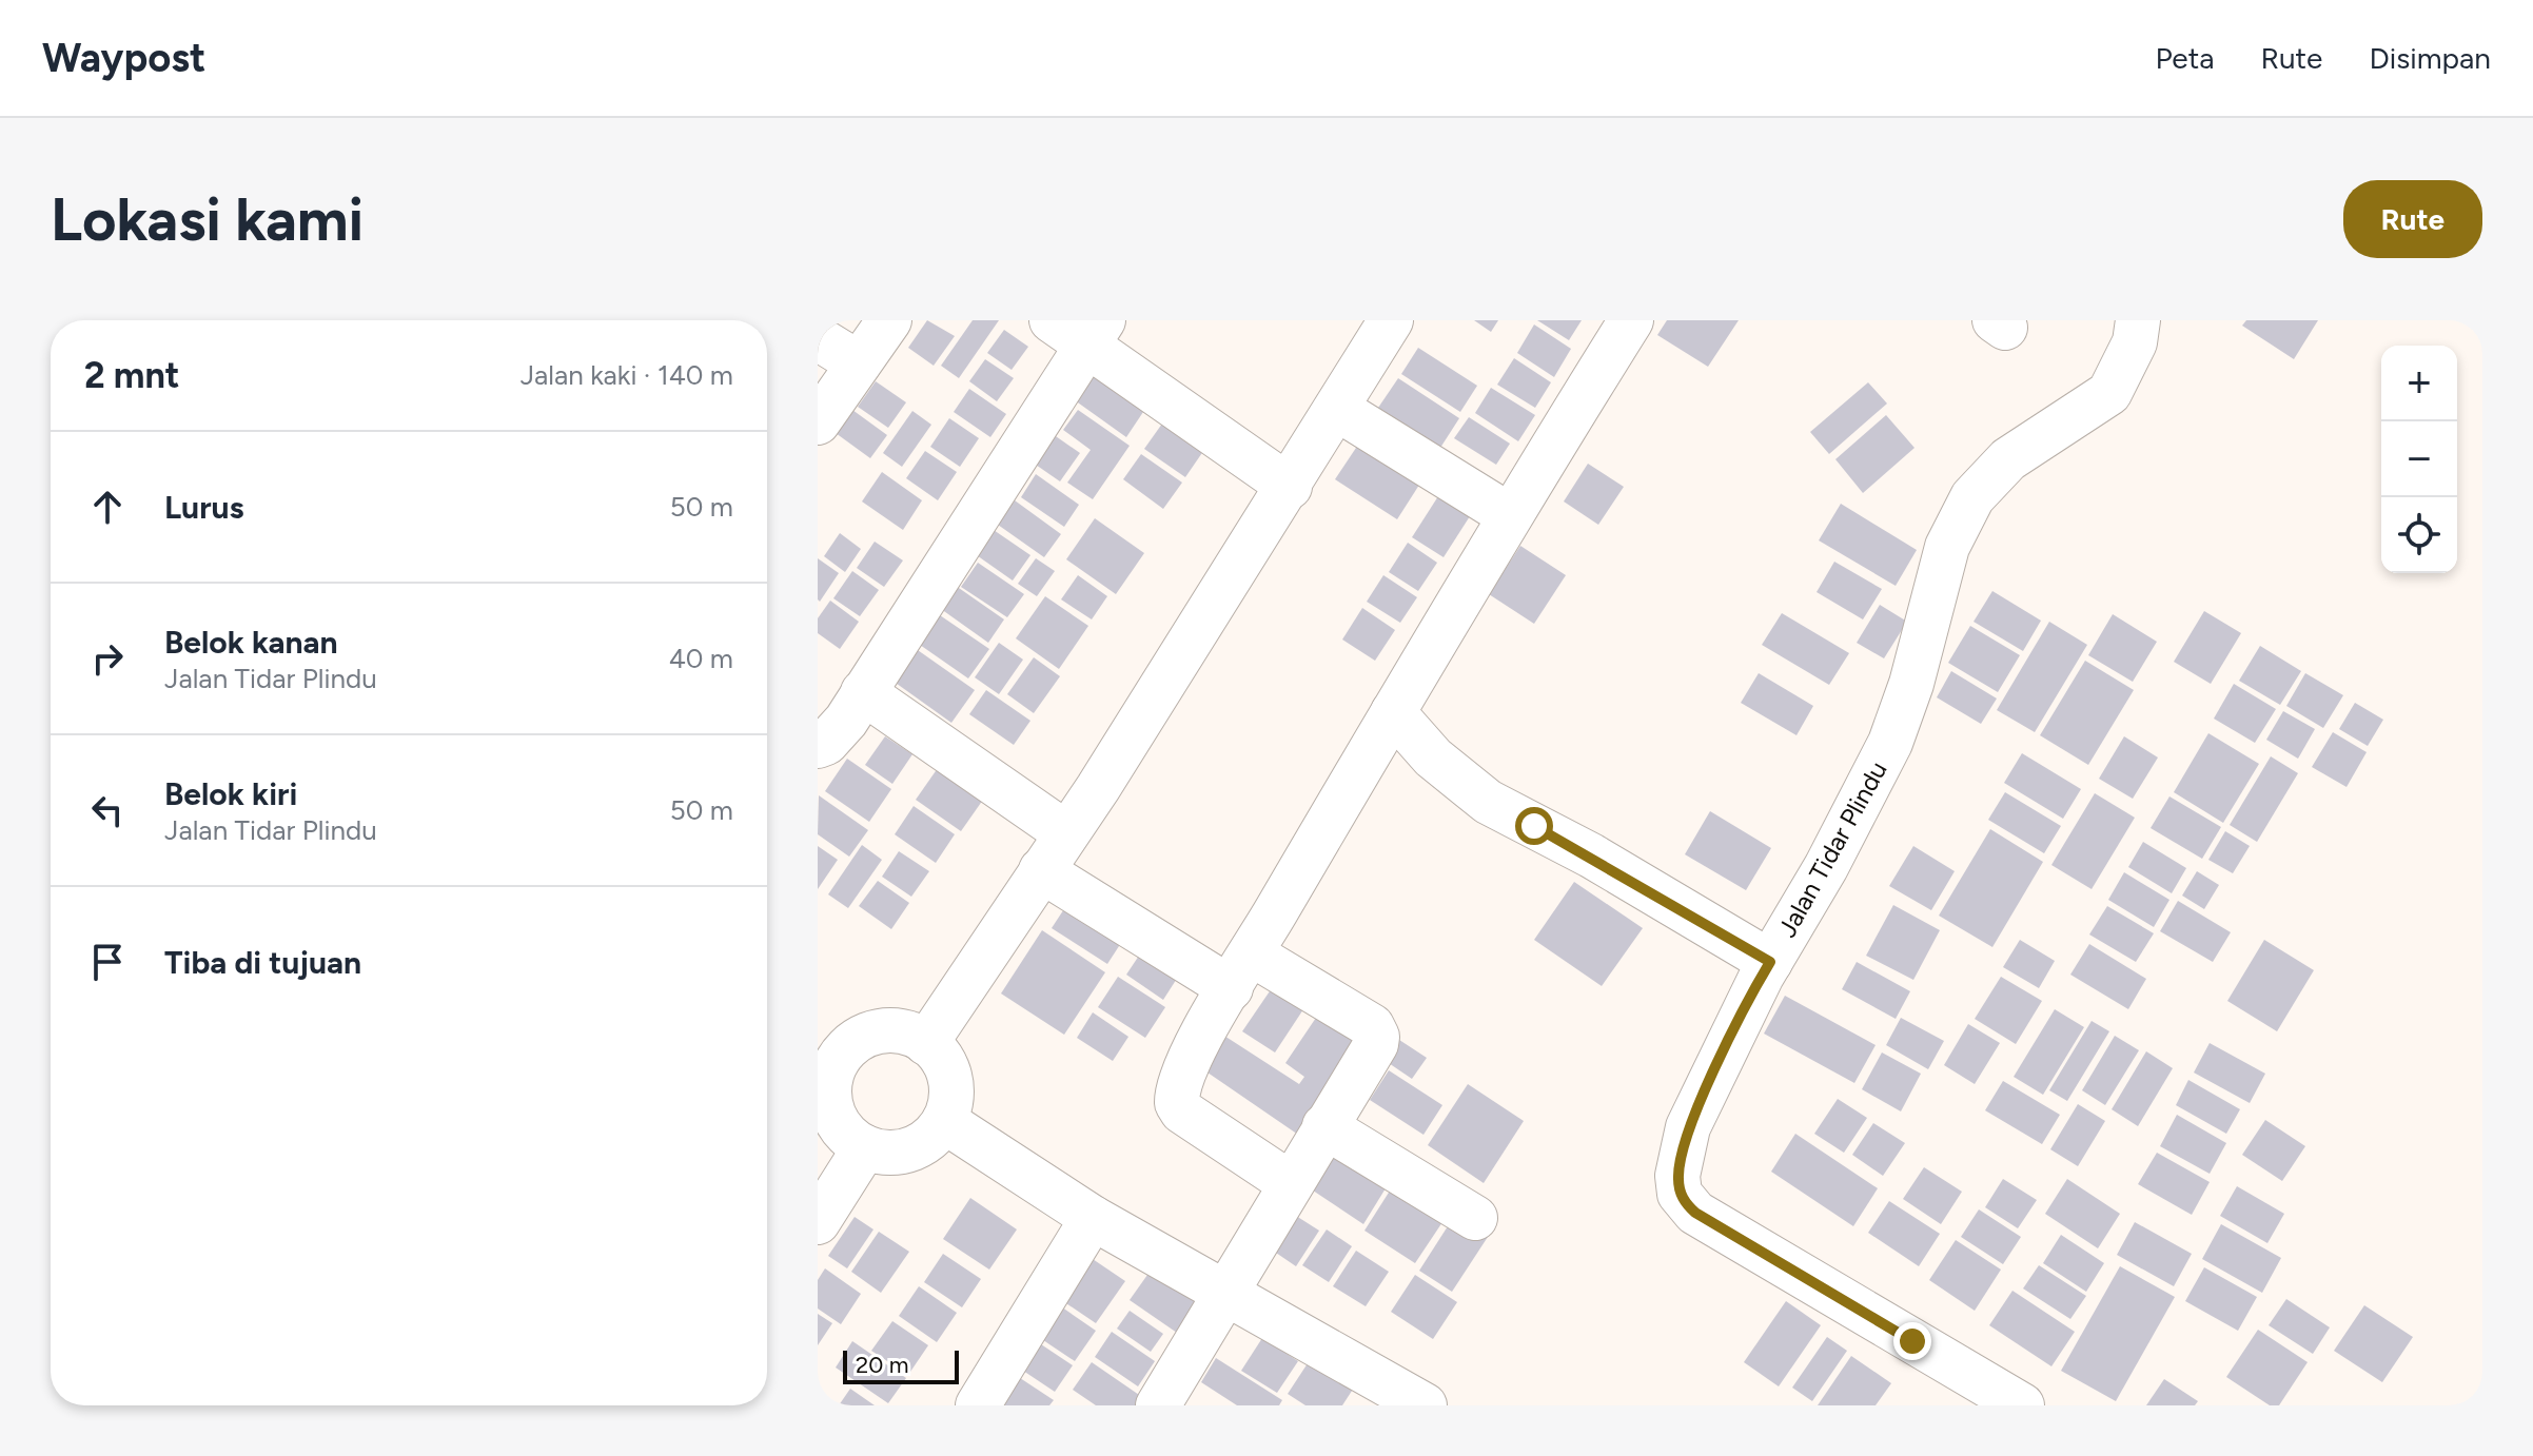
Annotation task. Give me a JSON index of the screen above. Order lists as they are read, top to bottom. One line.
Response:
{"streets":{"street":["Jalan Tidar Plindu"]},"scale_bar":"20 m","page":{"header":"Waypost","nav":["Peta","Rute","Disimpan"],"buttons":"Rute","title":"Lokasi kami","heading":["2 mnt","Jalan kaki · 140 m"],"map_buttons":["+","−"],"list":[["Lurus","50 m"],["Belok kanan","Jalan Tidar Plindu","40 m"],["Belok kiri","Jalan Tidar Plindu","50 m"],"Tiba di tujuan"],"scale":"20 m"}}
